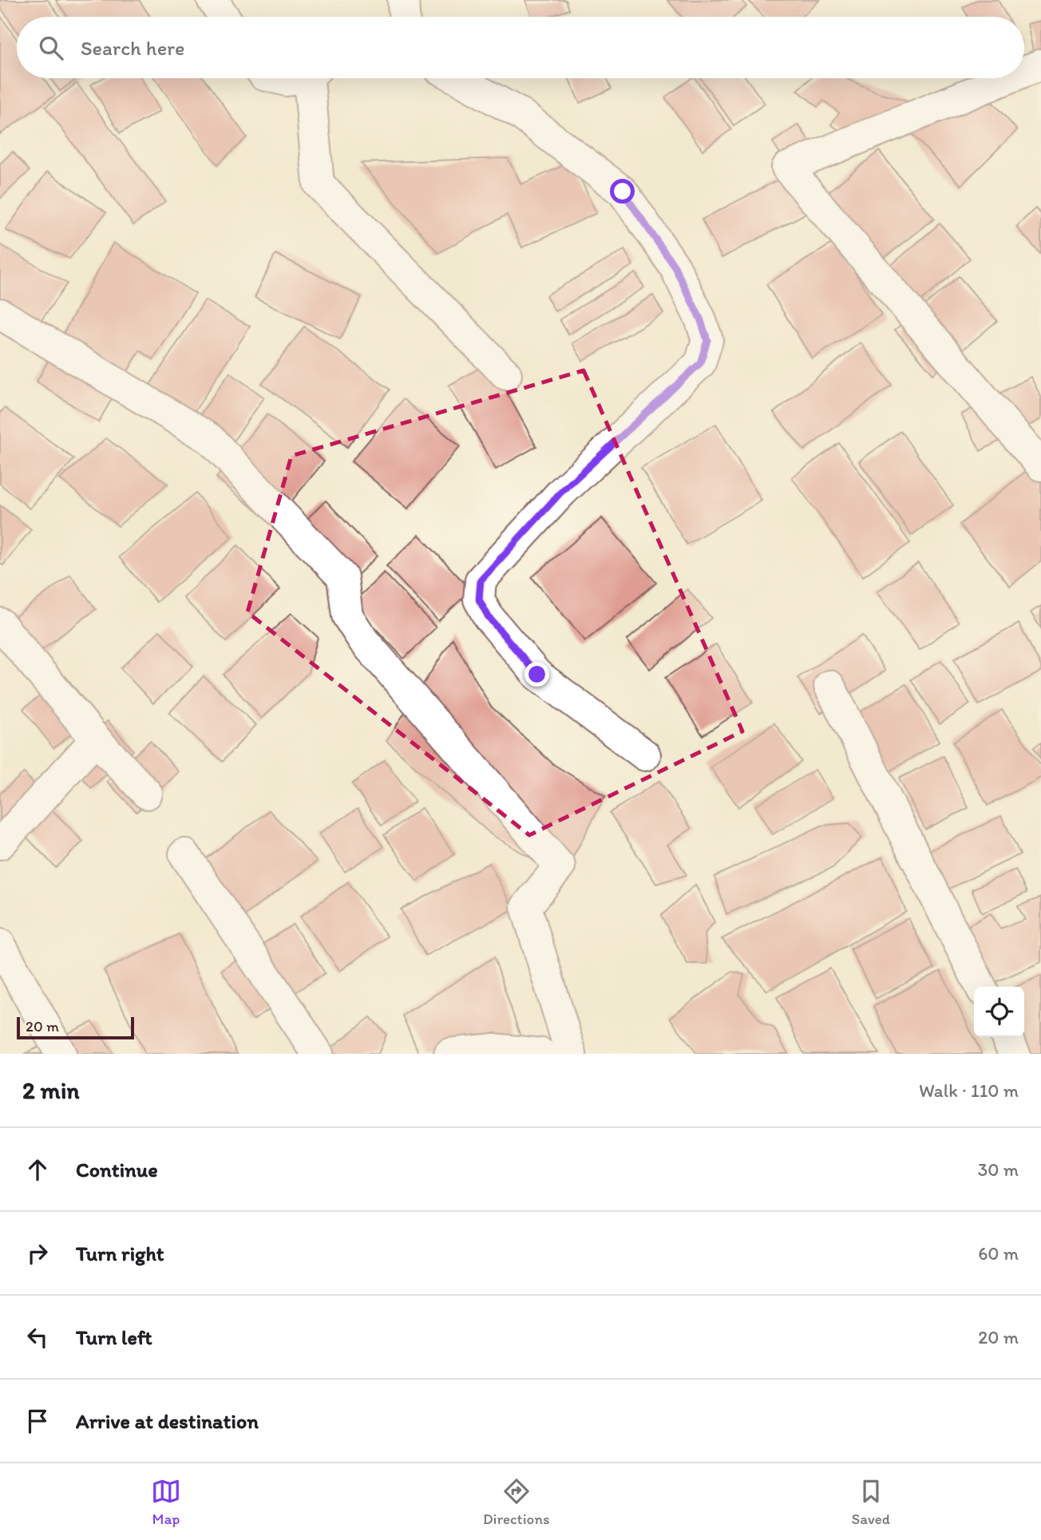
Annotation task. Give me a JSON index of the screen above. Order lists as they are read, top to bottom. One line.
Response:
{"scale_bar":"20 m","page":{"search":"Search here","scale":"20 m","heading":["2 min","Walk · 110 m"],"list":[["Continue","30 m"],["Turn right","60 m"],["Turn left","20 m"],"Arrive at destination"],"nav":["Map","Directions","Saved"]}}
